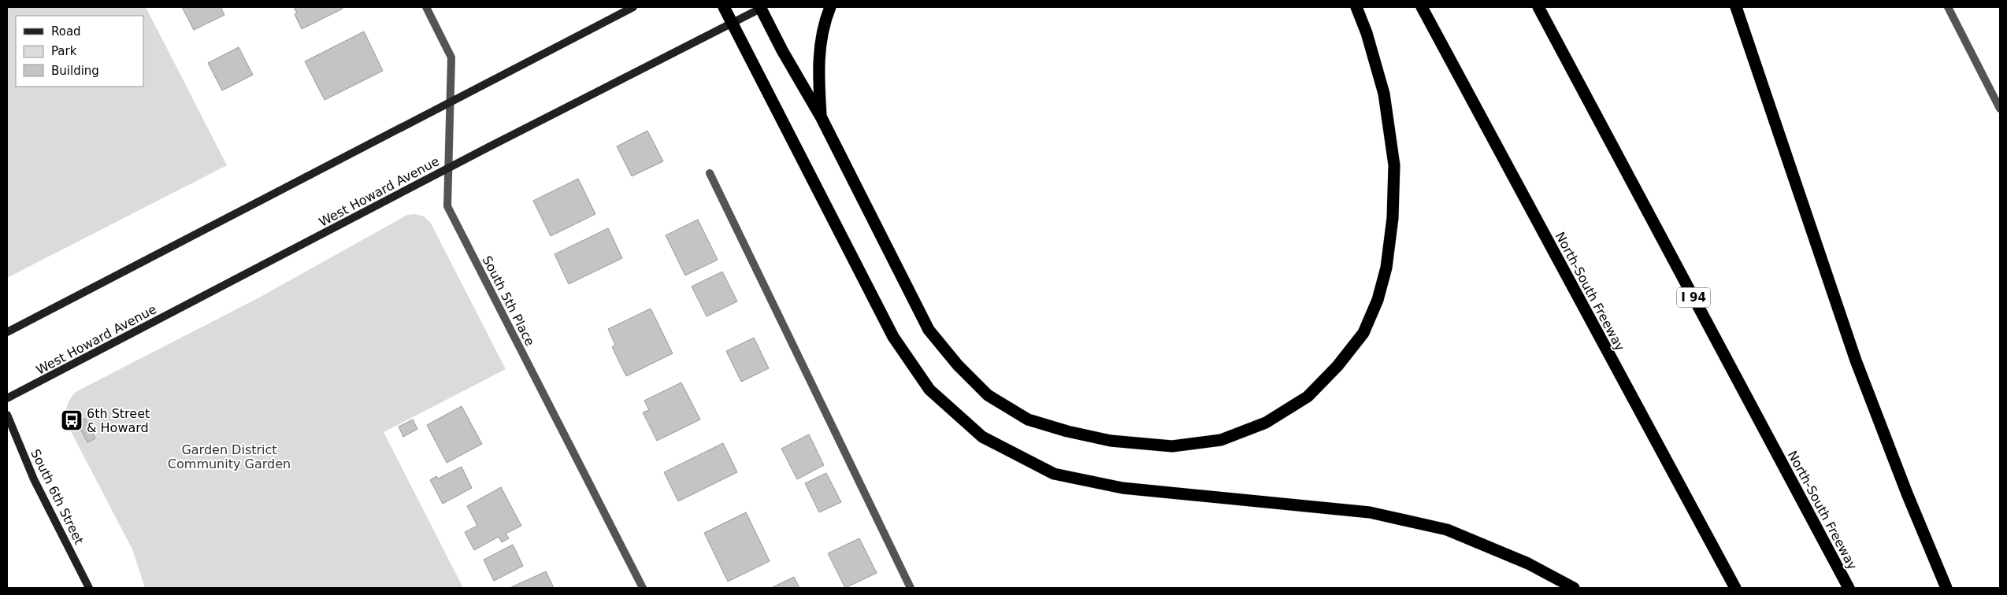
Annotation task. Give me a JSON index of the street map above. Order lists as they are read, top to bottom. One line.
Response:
{"streets":{"highway":["North-South Freeway","I 94"],"main road":["West Howard Avenue","South 6th Street"],"street":["South 5th Place"]},"crossings":[["West Howard Avenue","South 5th Place"]],"parks":["Garden District Community Garden"],"places":{"bus stop":["6th Street & Howard"]},"legend":["Road","Park","Building"]}
